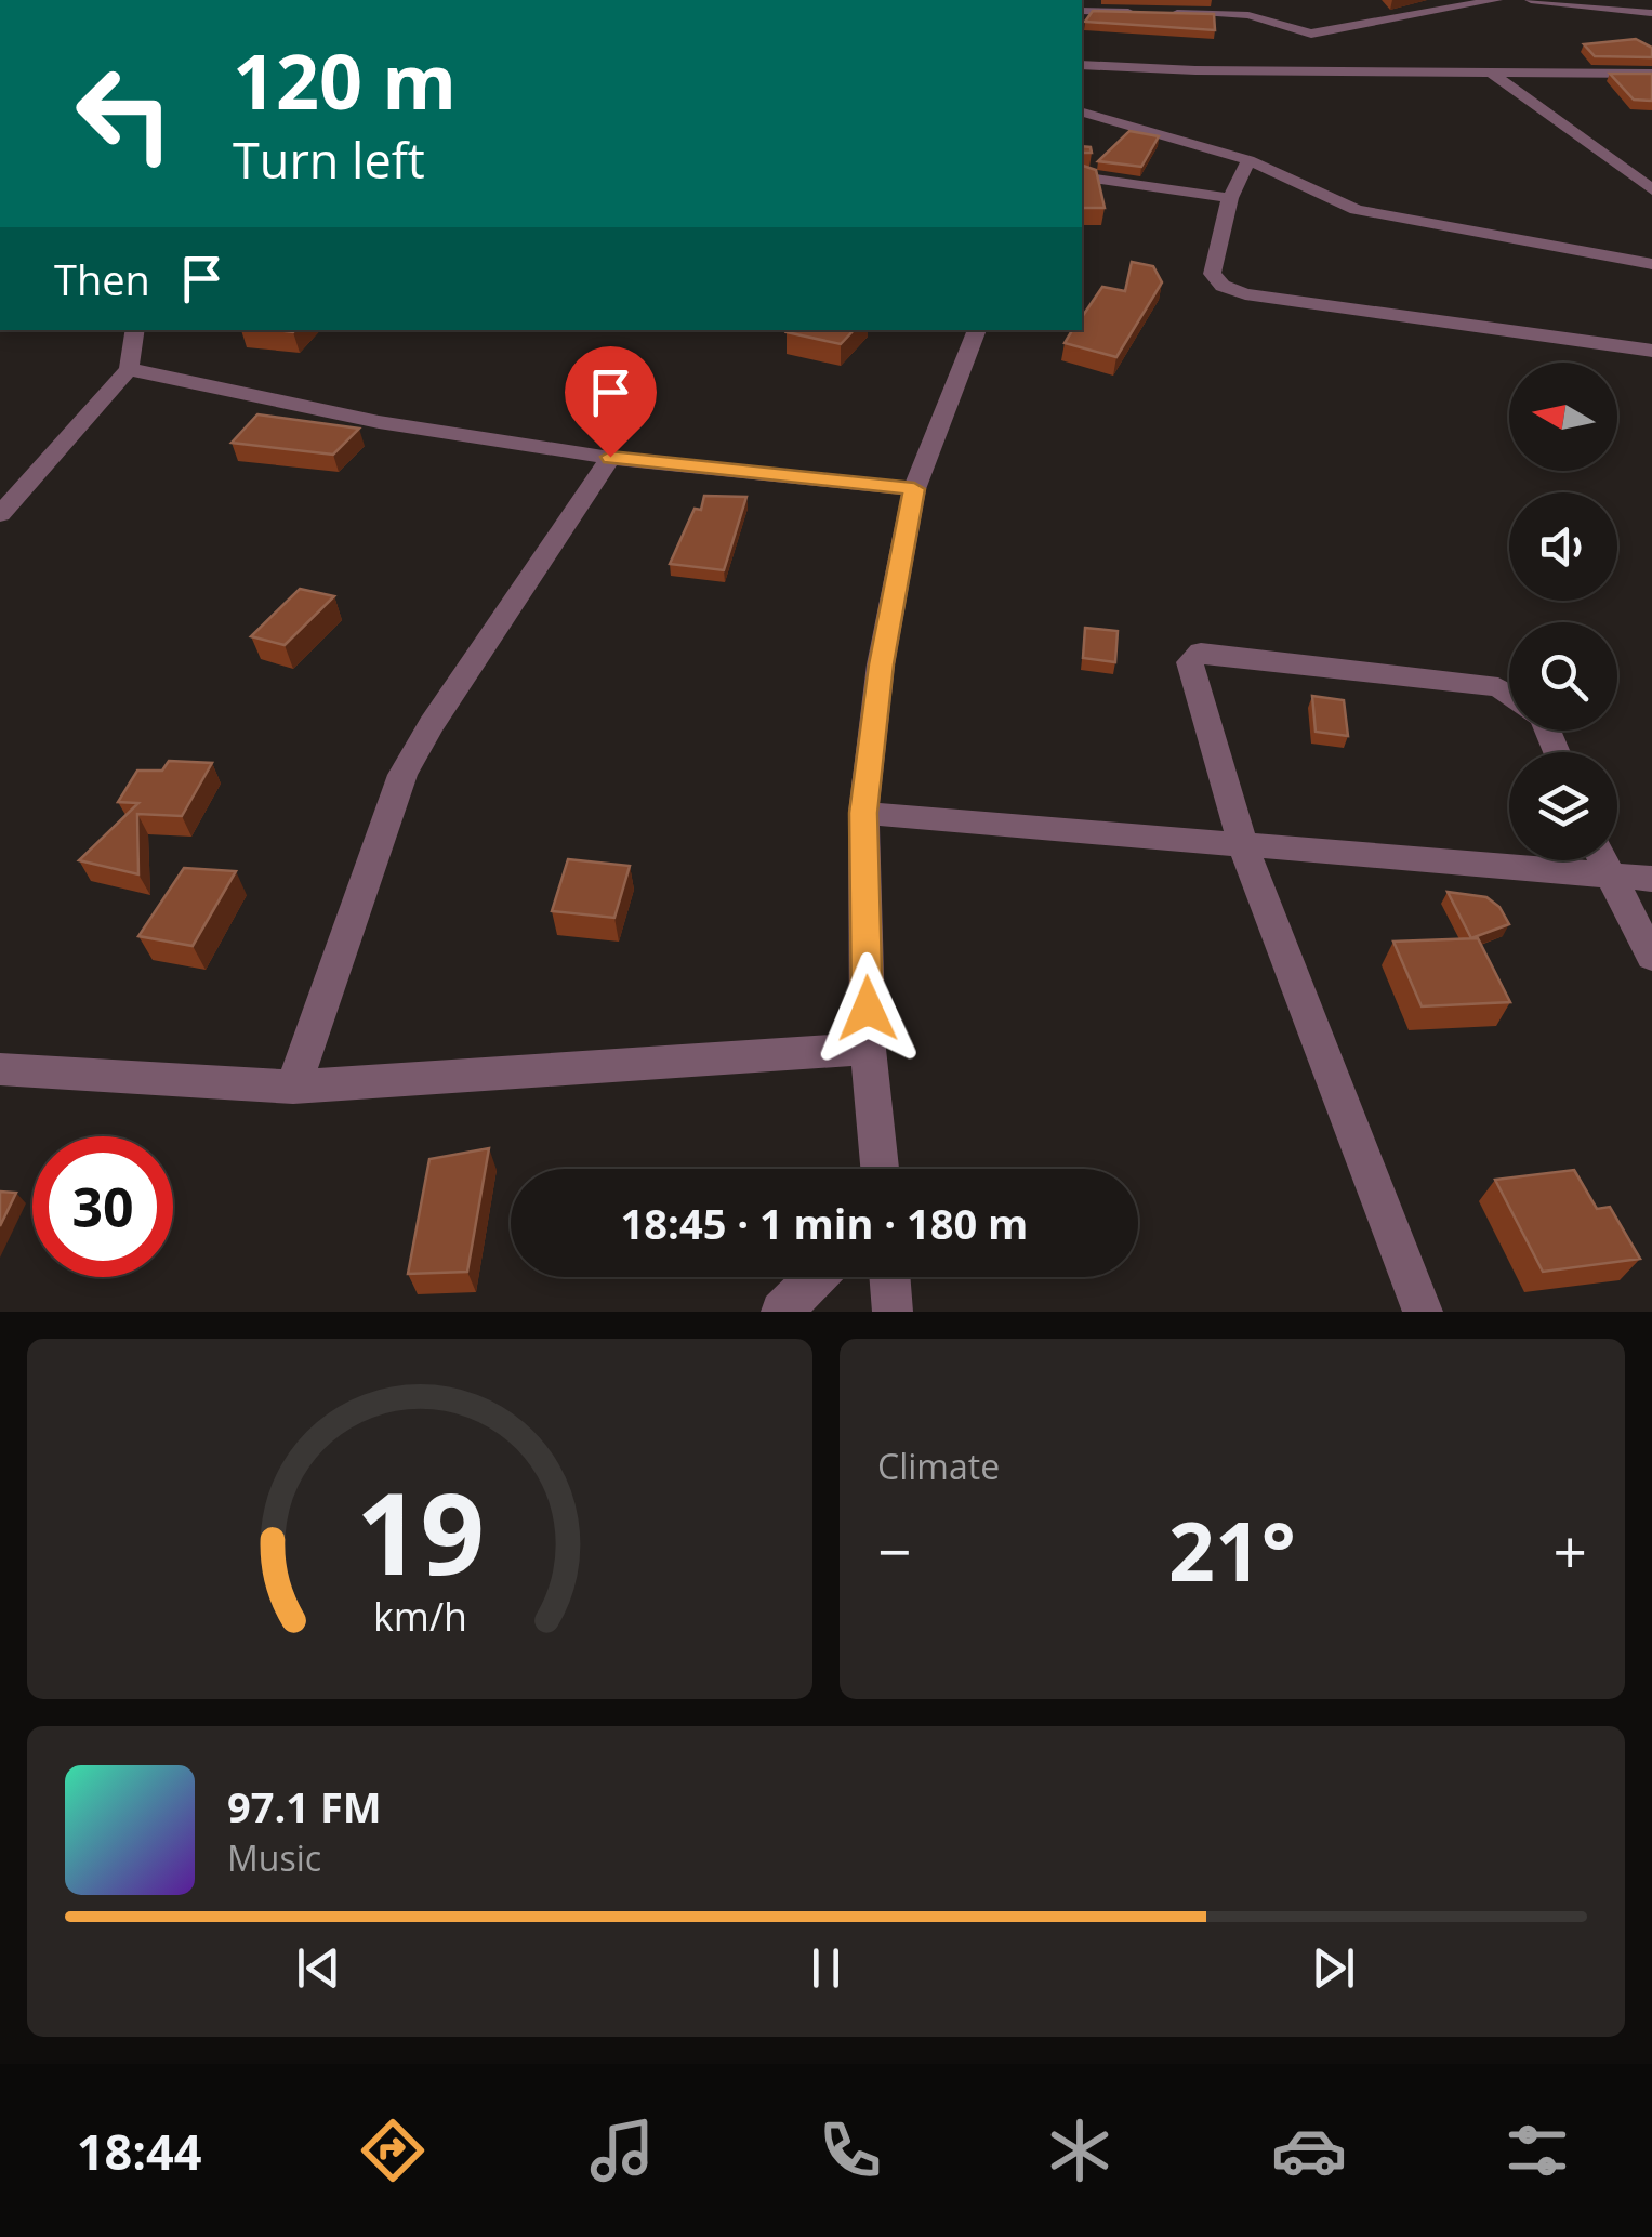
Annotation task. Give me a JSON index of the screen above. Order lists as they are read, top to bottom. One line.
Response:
{"north":"left","page":{"turn":["120 m","Turn left"],"then":"Then","limit":"30","trip":"18:45 · 1 min · 180 m","tile":"Climate","heat":["−","21°","+"],"song":["97.1 FM","Music"],"tabs":"18:44","gauge":["19","km/h"]}}
